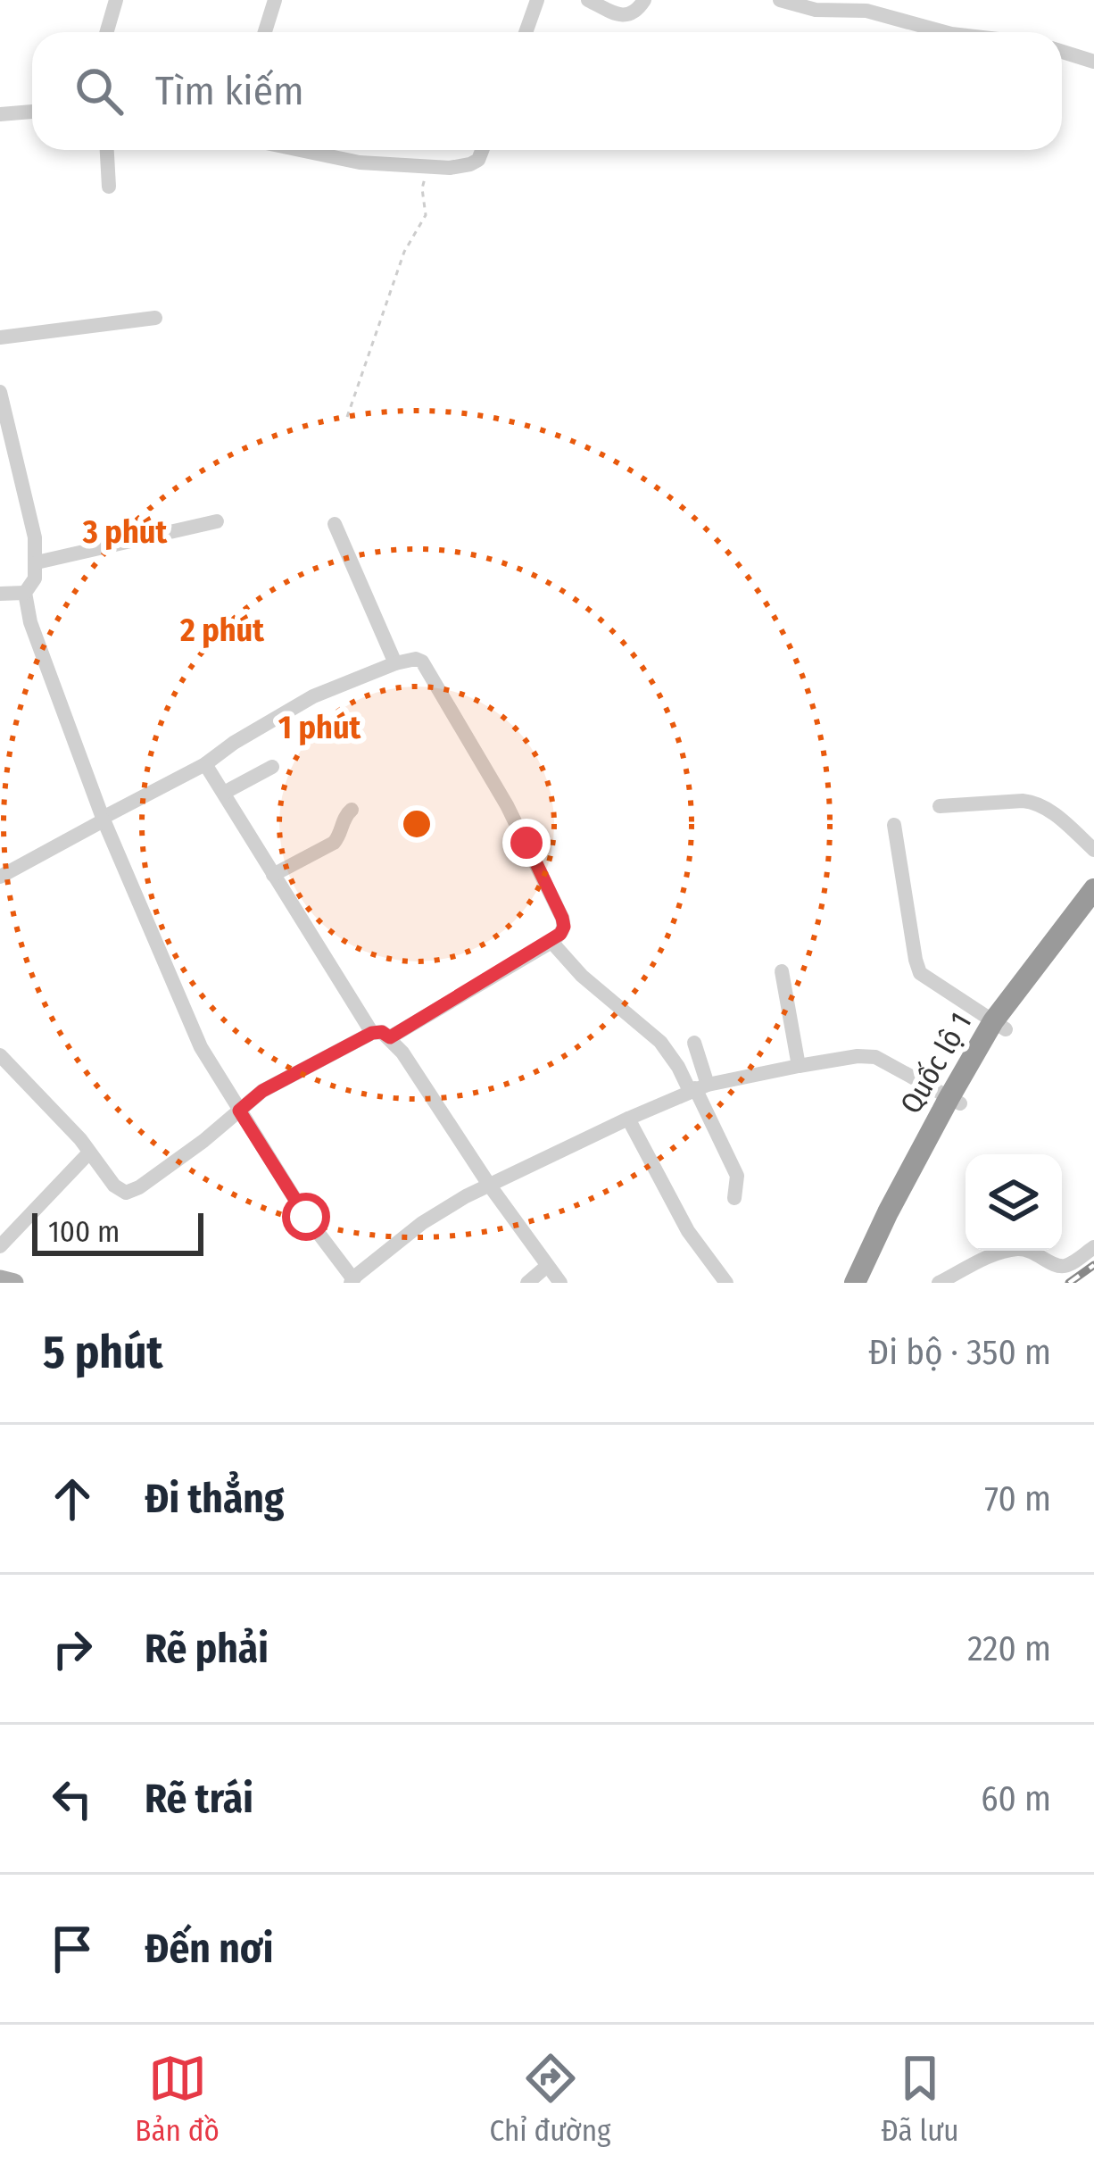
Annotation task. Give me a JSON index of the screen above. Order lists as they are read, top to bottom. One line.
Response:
{"streets":{"highway":["Quốc lộ 1"]},"scale_bar":"100 m","page":{"search":"Tìm kiếm","scale":"100 m","heading":["5 phút","Đi bộ · 350 m"],"list":[["Đi thẳng","70 m"],["Rẽ phải","220 m"],["Rẽ trái","60 m"],"Đến nơi"],"nav":["Bản đồ","Chỉ đường","Đã lưu"]},"rings":["3 phút","2 phút","1 phút"]}
